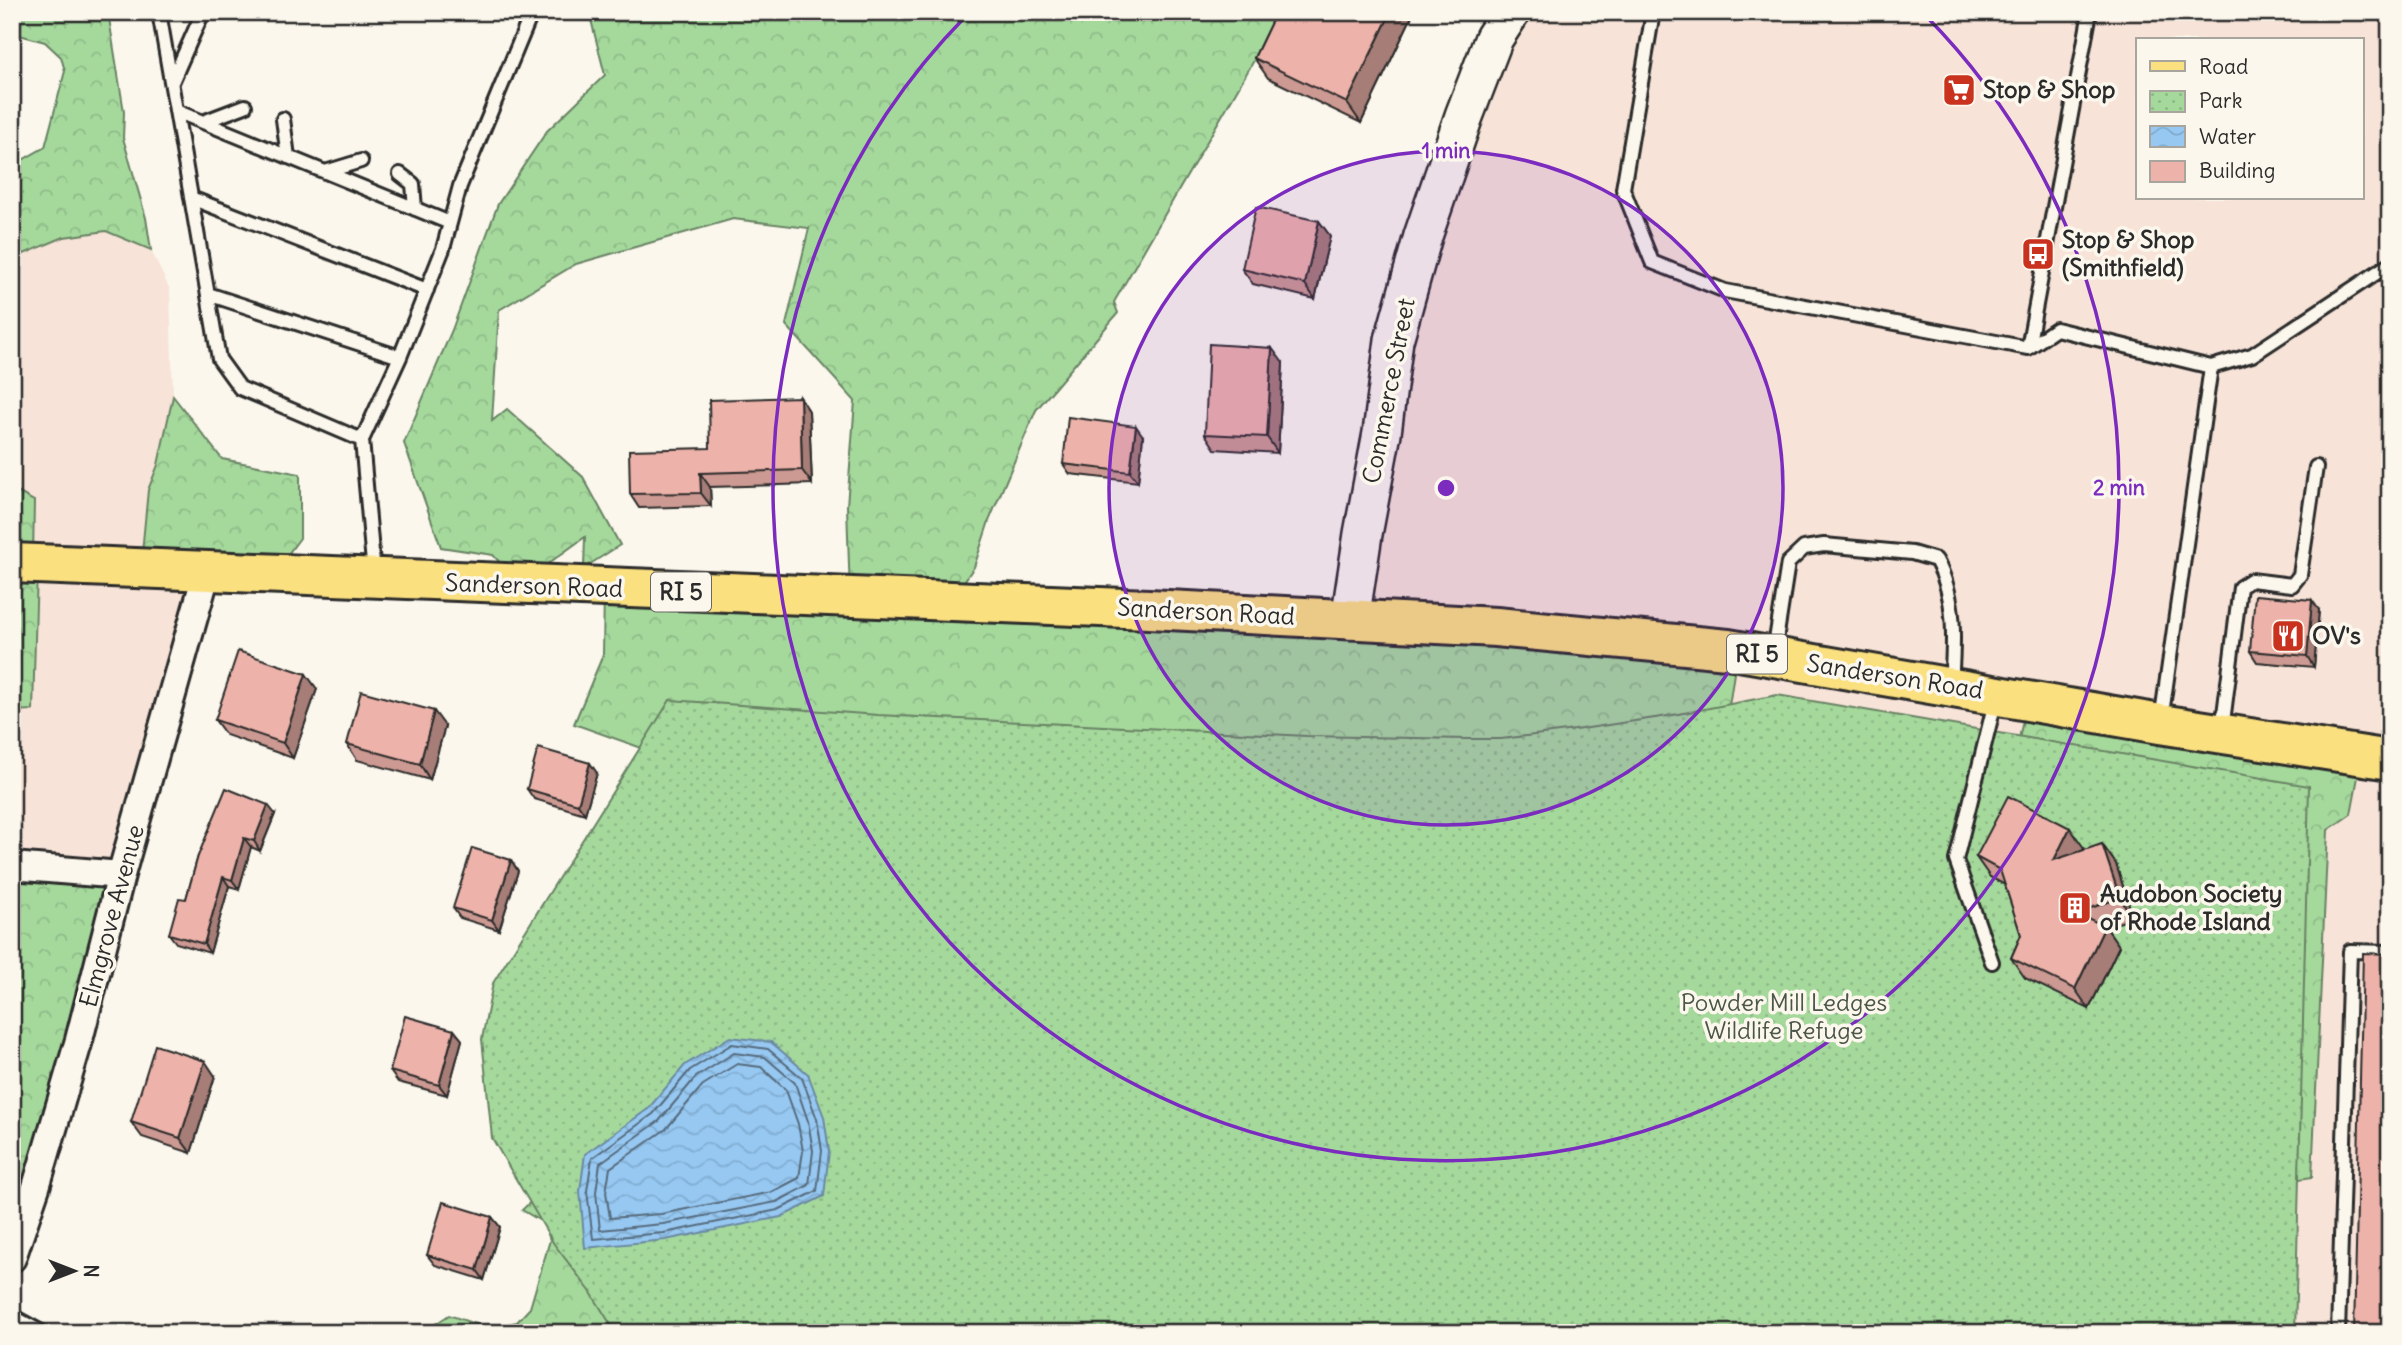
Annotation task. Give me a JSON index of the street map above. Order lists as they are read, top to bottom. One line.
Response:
{"streets":{"main road":["Sanderson Road","RI 5"],"street":["Commerce Street","Elmgrove Avenue"]},"crossings":[["Commerce Street","Sanderson Road"],["Sanderson Road","Elmgrove Avenue"]],"parks":["Powder Mill Ledges Wildlife Refuge"],"places":{"supermarket":["Stop & Shop"],"bus stop":["Stop & Shop (Smithfield)"],"restaurant":["OV's"],"building":["Audobon Society of Rhode Island"]},"legend":["Road","Park","Water","Building"],"north":"right","rings":["1 min","2 min"]}
